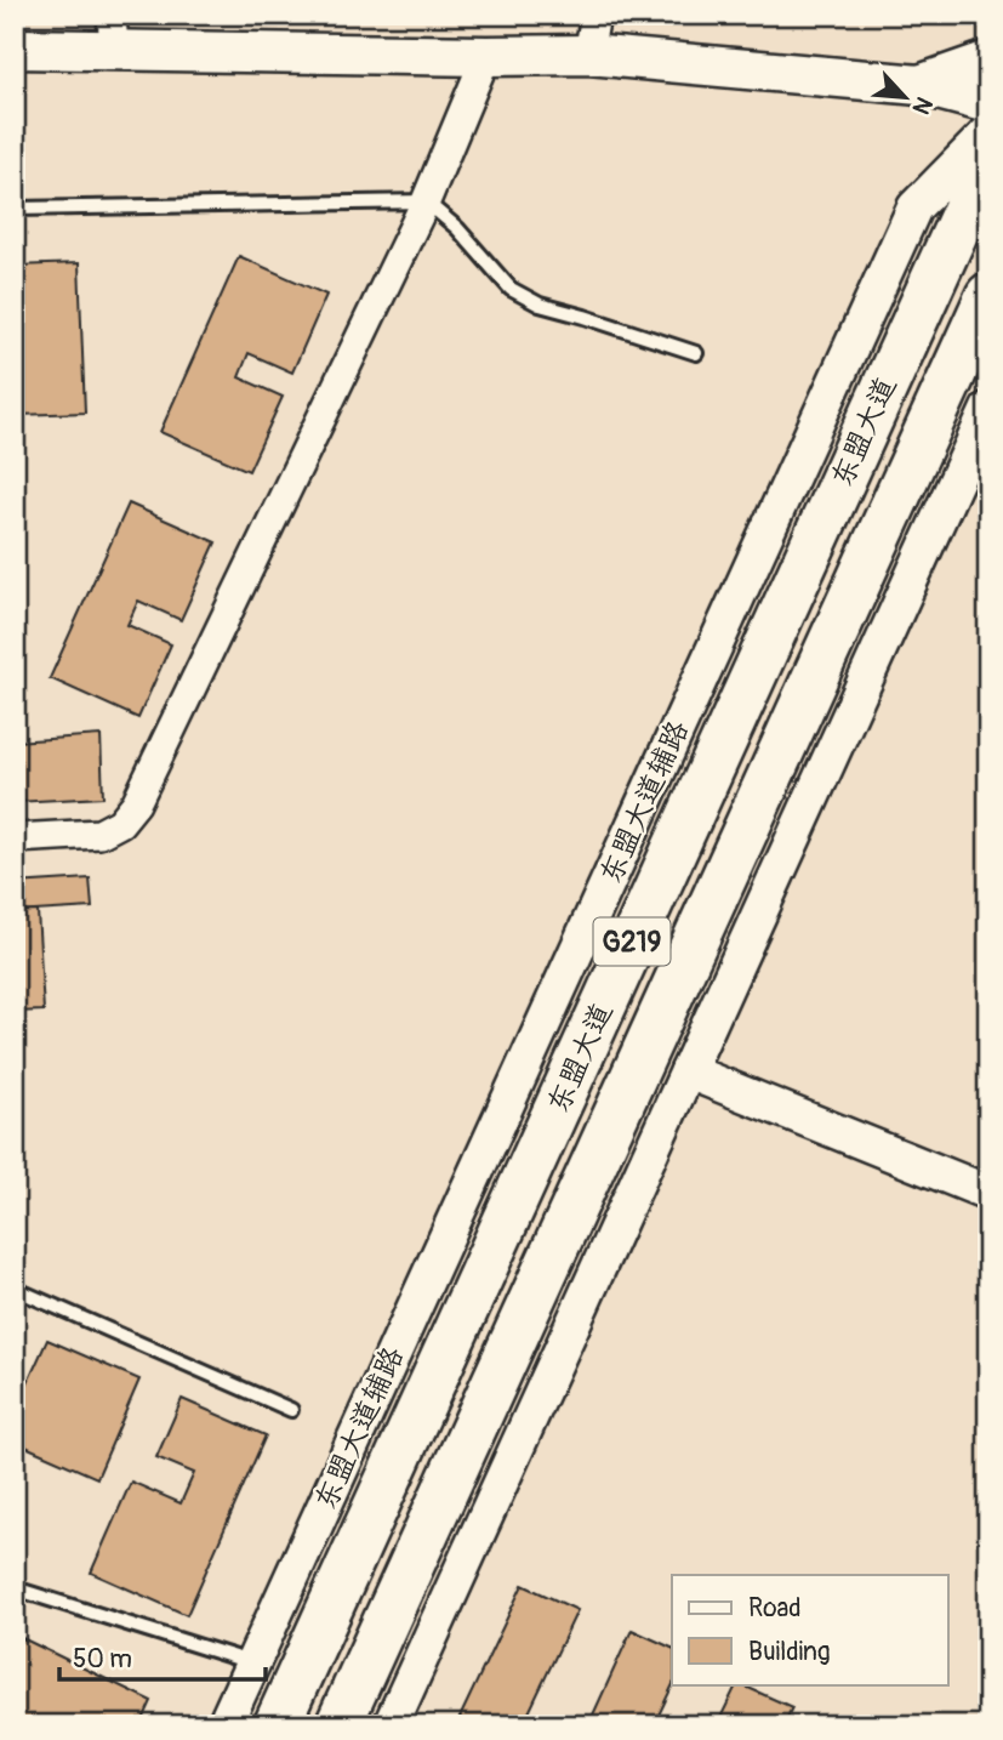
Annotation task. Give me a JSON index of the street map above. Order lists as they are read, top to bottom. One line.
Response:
{"streets":{"highway":["东盟大道","G219"],"street":["东盟大道辅路"]},"legend":["Road","Building"],"scale_bar":"50 m","north":"bottom right"}
